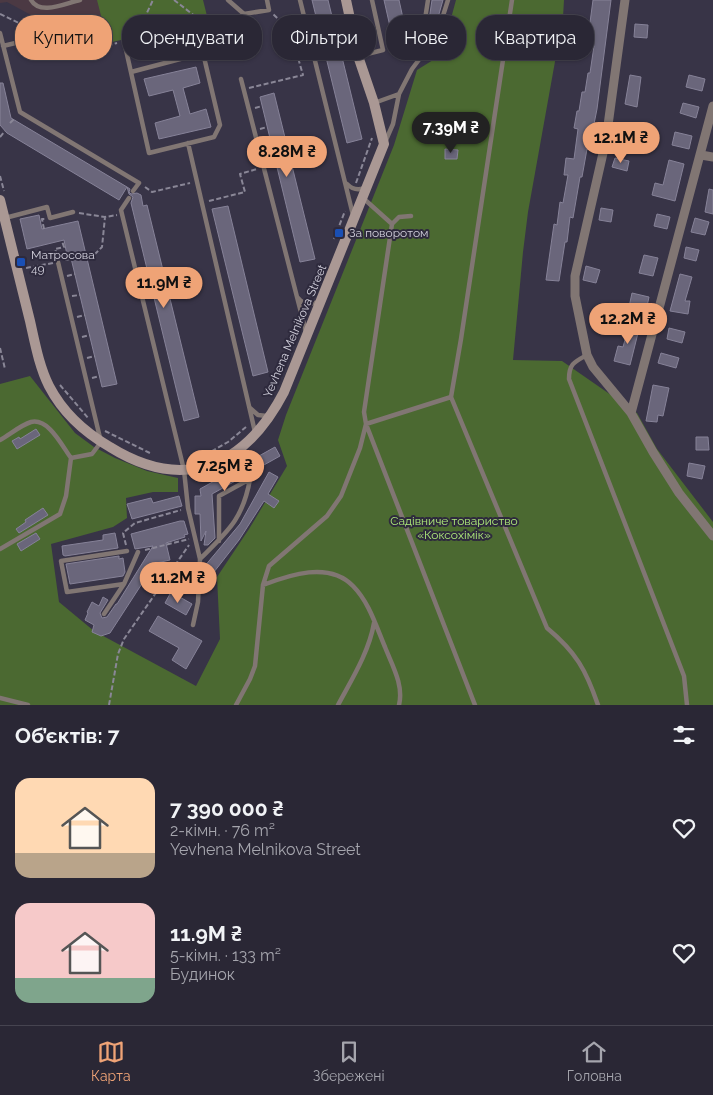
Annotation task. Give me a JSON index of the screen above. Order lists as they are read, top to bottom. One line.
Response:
{"streets":{"street":["Yevhena Melnikova Street"]},"parks":["Садівниче товариство «Коксохімік»"],"places":{"transit":["За поворотом","Матросова 49"]},"page":{"chip":["Купити","Орендувати","Фільтри","Нове","Квартира"],"price":["7.39M ₴","12.1M ₴","8.28M ₴","11.9M ₴","12.2M ₴","7.25M ₴","11.2M ₴"],"heading":"Об’єктів: 7","list":[{"name":"7 390 000 ₴","note":"2-кімн. · 76 m² · Yevhena Melnikova Street"},{"name":"11.9M ₴","note":"5-кімн. · 133 m² · Будинок"}],"tabs":["Карта","Збережені","Головна"]}}
